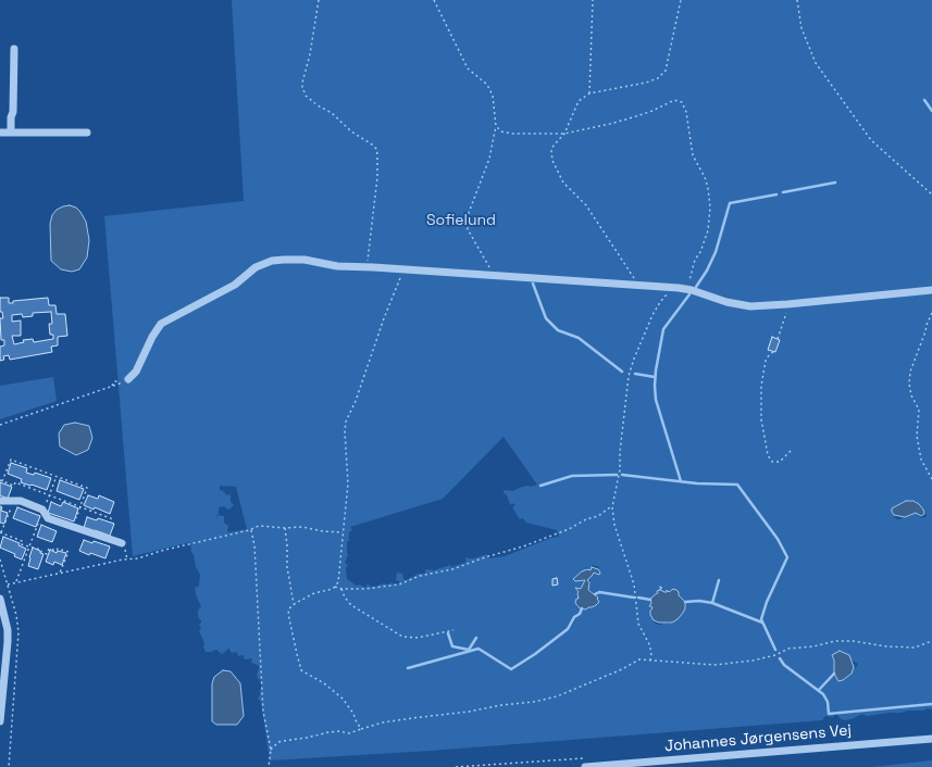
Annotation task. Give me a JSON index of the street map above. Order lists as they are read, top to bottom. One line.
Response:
{"streets":{"street":["Johannes Jørgensens Vej"]},"parks":["Sofielund"]}
